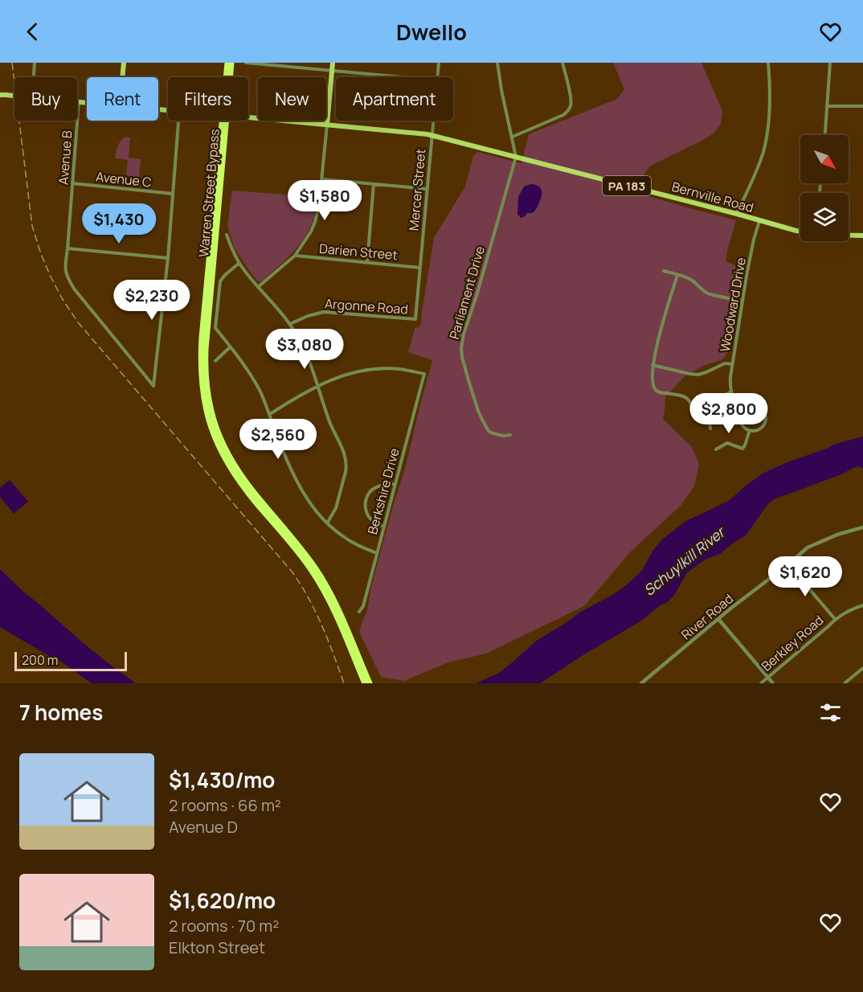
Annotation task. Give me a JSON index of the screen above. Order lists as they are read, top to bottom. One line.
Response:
{"streets":{"highway":["Warren Street Bypass"],"main road":["PA 183","Bernville Road"],"street":["Avenue B","Avenue C","Mercer Street","Darien Street","Parliament Drive","Woodward Drive","Argonne Road","Berkshire Drive","River Road","Berkley Road"]},"crossings":[["Avenue B","Avenue C"],["Avenue B","PA 183"],["PA 183","Mercer Street"],["PA 183","Bernville Road"],["Mercer Street","Bernville Road"],["Mercer Street","Darien Street"],["Mercer Street","Argonne Road"],["Bernville Road","Parliament Drive"],["Bernville Road","Woodward Drive"]],"water":["Schuylkill River"],"scale_bar":"200 m","north":"bottom right","page":{"header":"Dwello","chip":["Buy","Rent","Filters","New","Apartment"],"price":["$1,580","$1,430","$2,230","$3,080","$2,800","$2,560","$1,620"],"scale":"200 m","heading":"7 homes","list":[{"name":"$1,430/mo","note":"2 rooms · 66 m² · Avenue D"},{"name":"$1,620/mo","note":"2 rooms · 70 m² · Elkton Street"}]}}
